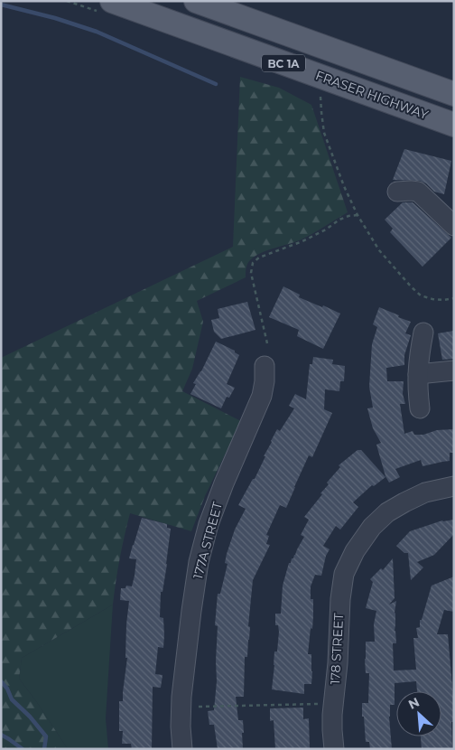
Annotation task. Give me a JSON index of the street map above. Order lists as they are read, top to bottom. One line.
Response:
{"streets":{"main road":["BC 1A","FRASER HIGHWAY"],"street":["177A STREET","178 STREET"]},"north":"top left"}
